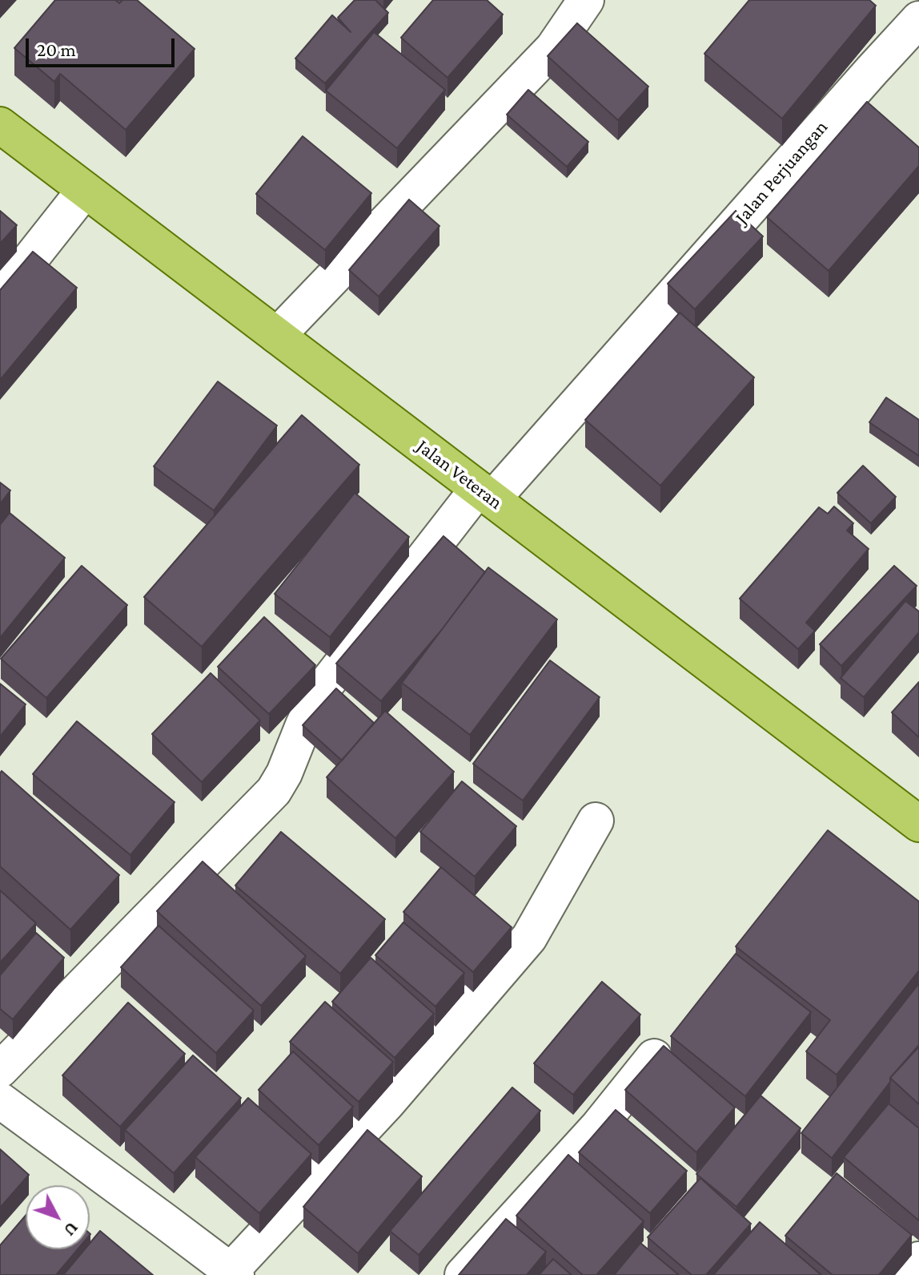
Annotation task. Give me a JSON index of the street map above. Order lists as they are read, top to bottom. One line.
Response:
{"streets":{"main road":["Jalan Veteran"],"street":["Jalan Perjuangan"]},"crossings":[["Jalan Perjuangan","Jalan Veteran"]],"scale_bar":"20 m","north":"bottom right"}
